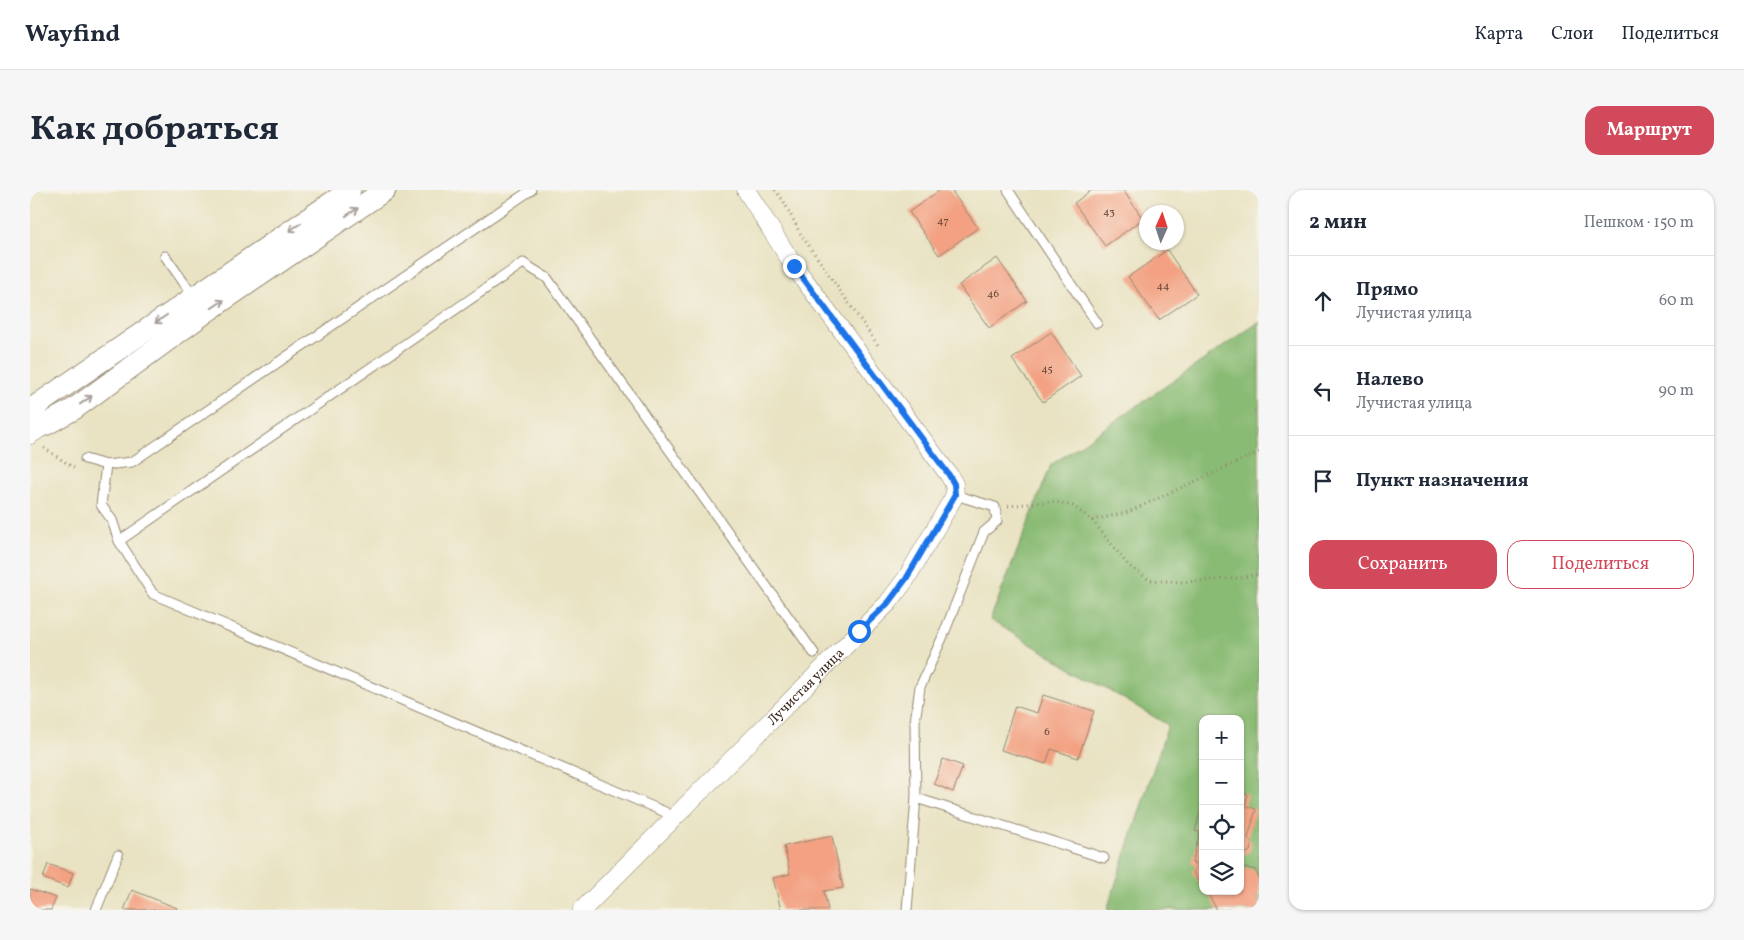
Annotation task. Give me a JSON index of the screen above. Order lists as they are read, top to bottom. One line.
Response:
{"streets":{"street":["Лучистая улица"]},"house_numbers":["43","47","44","46","45","6"],"north":"top","page":{"header":"Wayfind","nav":["Карта","Слои","Поделиться"],"title":"Как добраться","buttons":["Маршрут",["Сохранить","Поделиться"]],"heading":["2 мин","Пешком · 150 m"],"list":[["Прямо","Лучистая улица","60 m"],["Налево","Лучистая улица","90 m"],"Пункт назначения"],"map_buttons":["+","−"]}}
